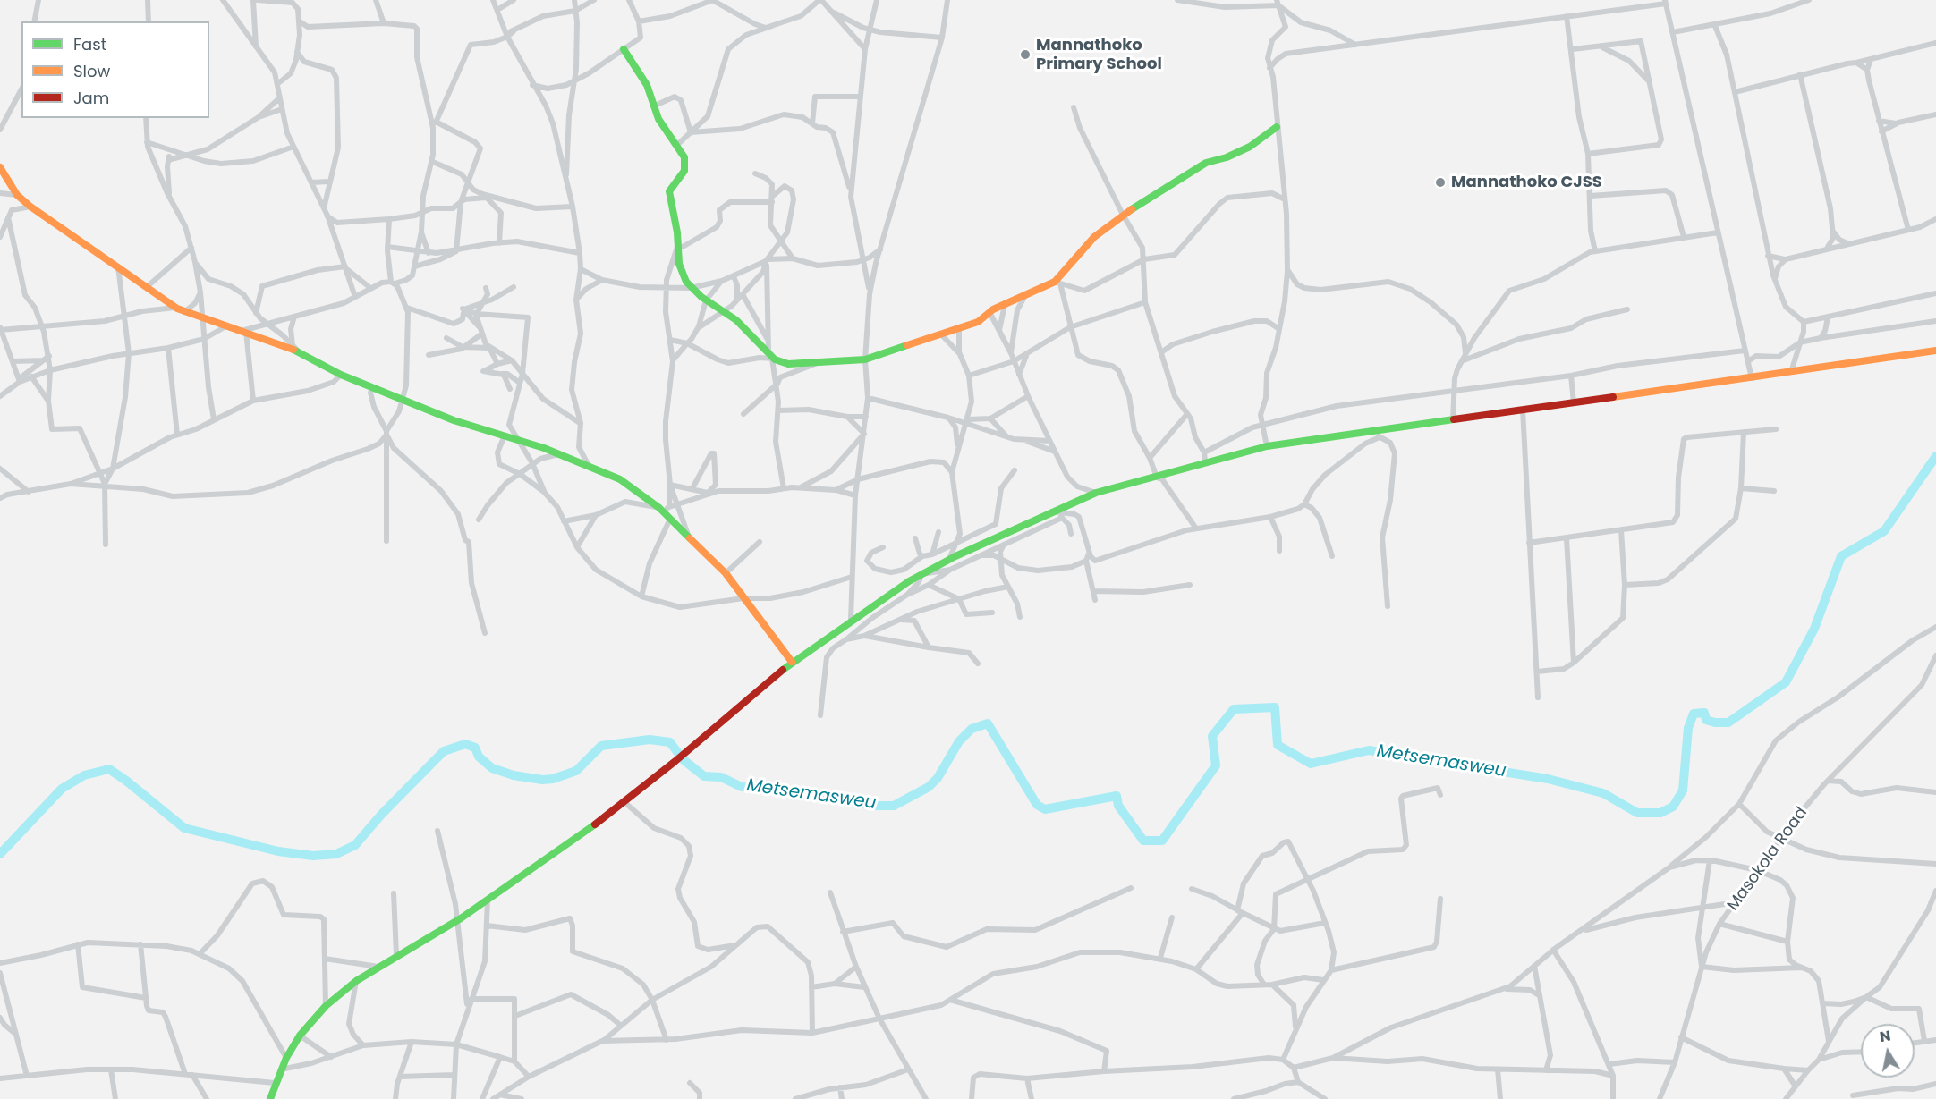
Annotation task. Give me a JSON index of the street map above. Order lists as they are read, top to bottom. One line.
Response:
{"streets":{"street":["Masokola Road"]},"water":["Metsemasweu"],"places":["Mannathoko Primary School","Mannathoko CJSS"],"legend":["Fast","Slow","Jam"],"north":"top"}
